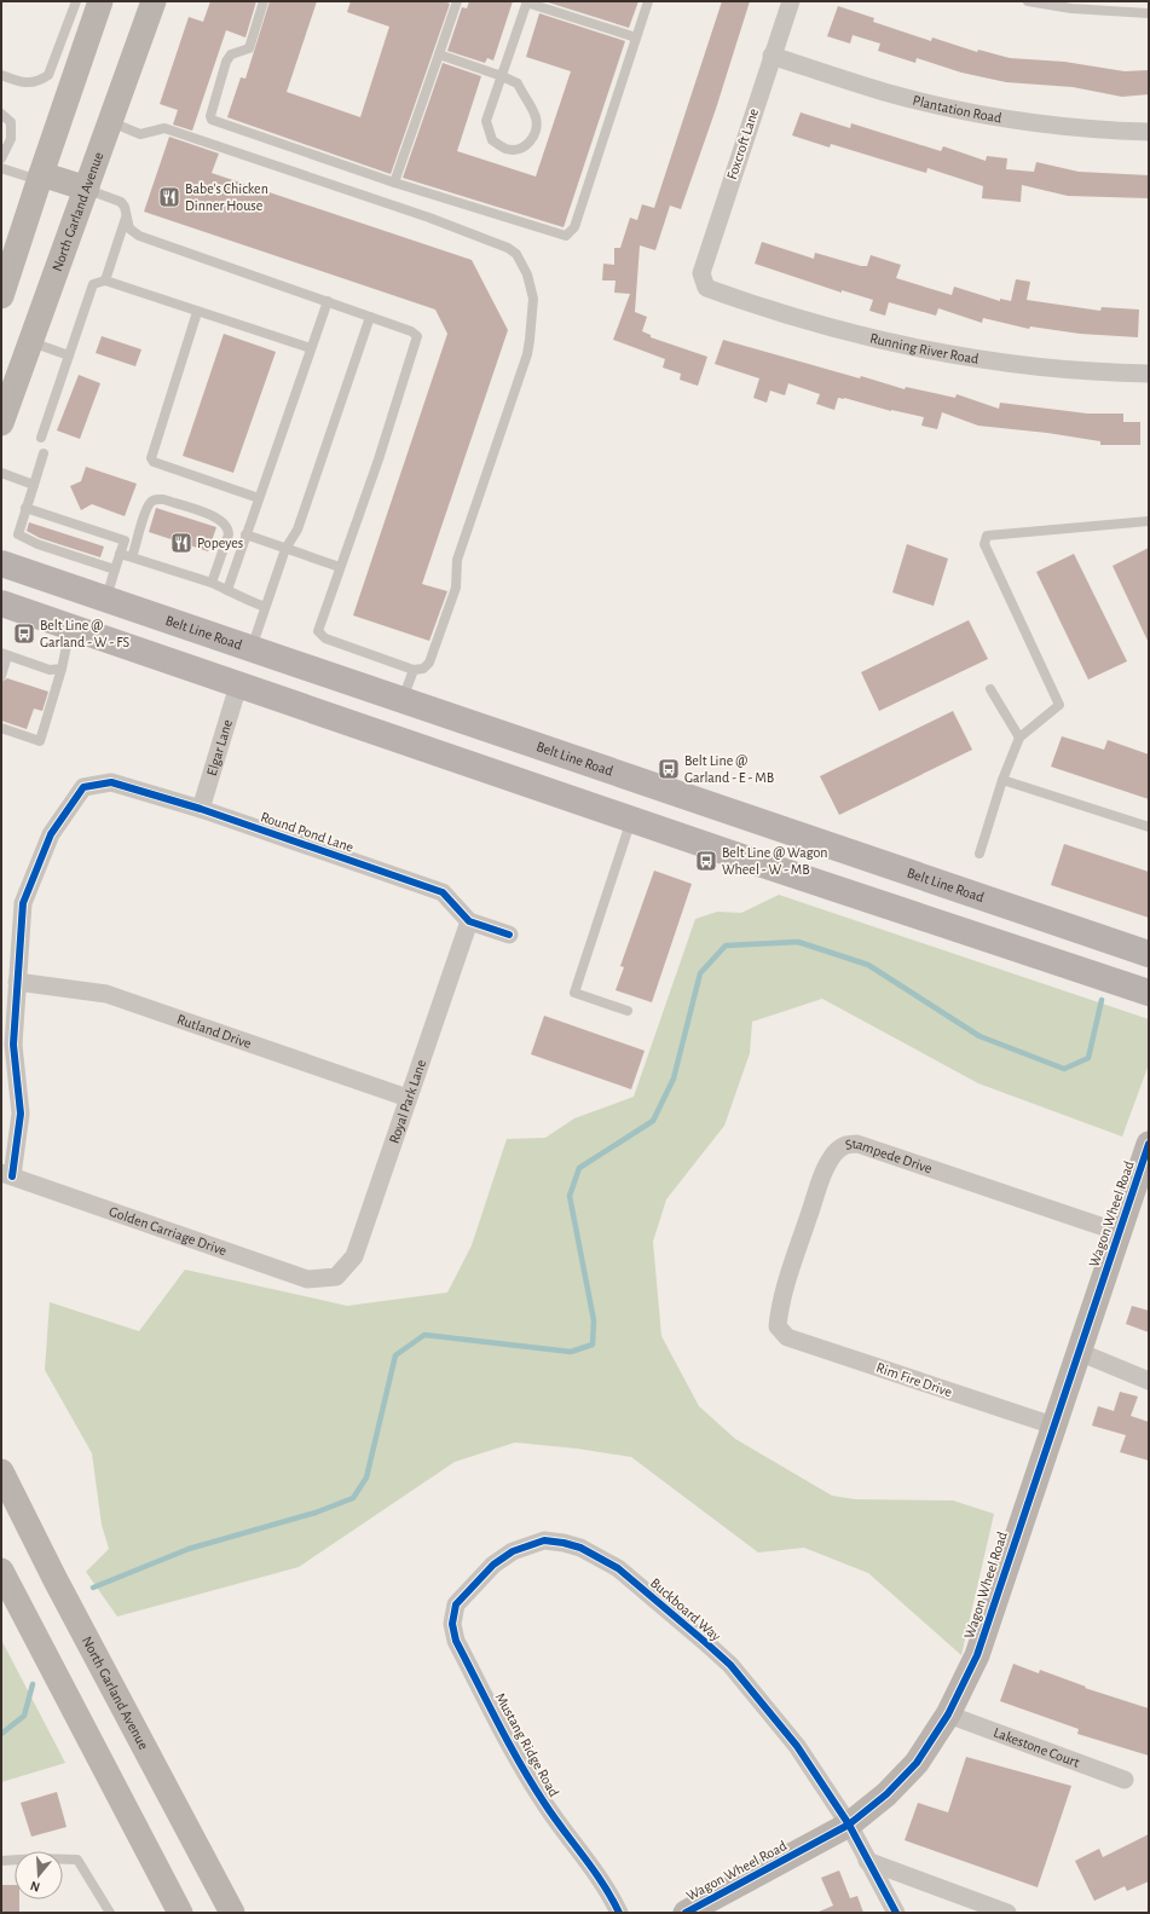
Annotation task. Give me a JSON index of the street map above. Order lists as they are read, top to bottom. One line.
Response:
{"streets":{"main road":["North Garland Avenue","Belt Line Road","Wagon Wheel Road"],"street":["Plantation Road","Foxcroft Lane","Running River Road","Elgar Lane","Round Pond Lane","Rutland Drive","Royal Park Lane","Stampede Drive","Golden Carriage Drive","Rim Fire Drive","Buckboard Way","Mustang Ridge Road","Lakestone Court"]},"crossings":[["Plantation Road","Foxcroft Lane"],["Foxcroft Lane","Running River Road"],["Elgar Lane","Round Pond Lane"],["Round Pond Lane","Rutland Drive"],["Round Pond Lane","Royal Park Lane"],["Rutland Drive","Royal Park Lane"],["Royal Park Lane","Golden Carriage Drive"],["Stampede Drive","Wagon Wheel Road"],["Stampede Drive","Rim Fire Drive"],["Wagon Wheel Road","Rim Fire Drive"],["Wagon Wheel Road","Buckboard Way"],["Wagon Wheel Road","Lakestone Court"],["Buckboard Way","Mustang Ridge Road"]],"places":{"restaurant":["Babe's Chicken Dinner House","Popeyes"],"bus stop":["Belt Line @ Garland - W - FS","Belt Line @ Garland - E - MB","Belt Line @ Wagon Wheel - W - MB"]},"north":"bottom"}
